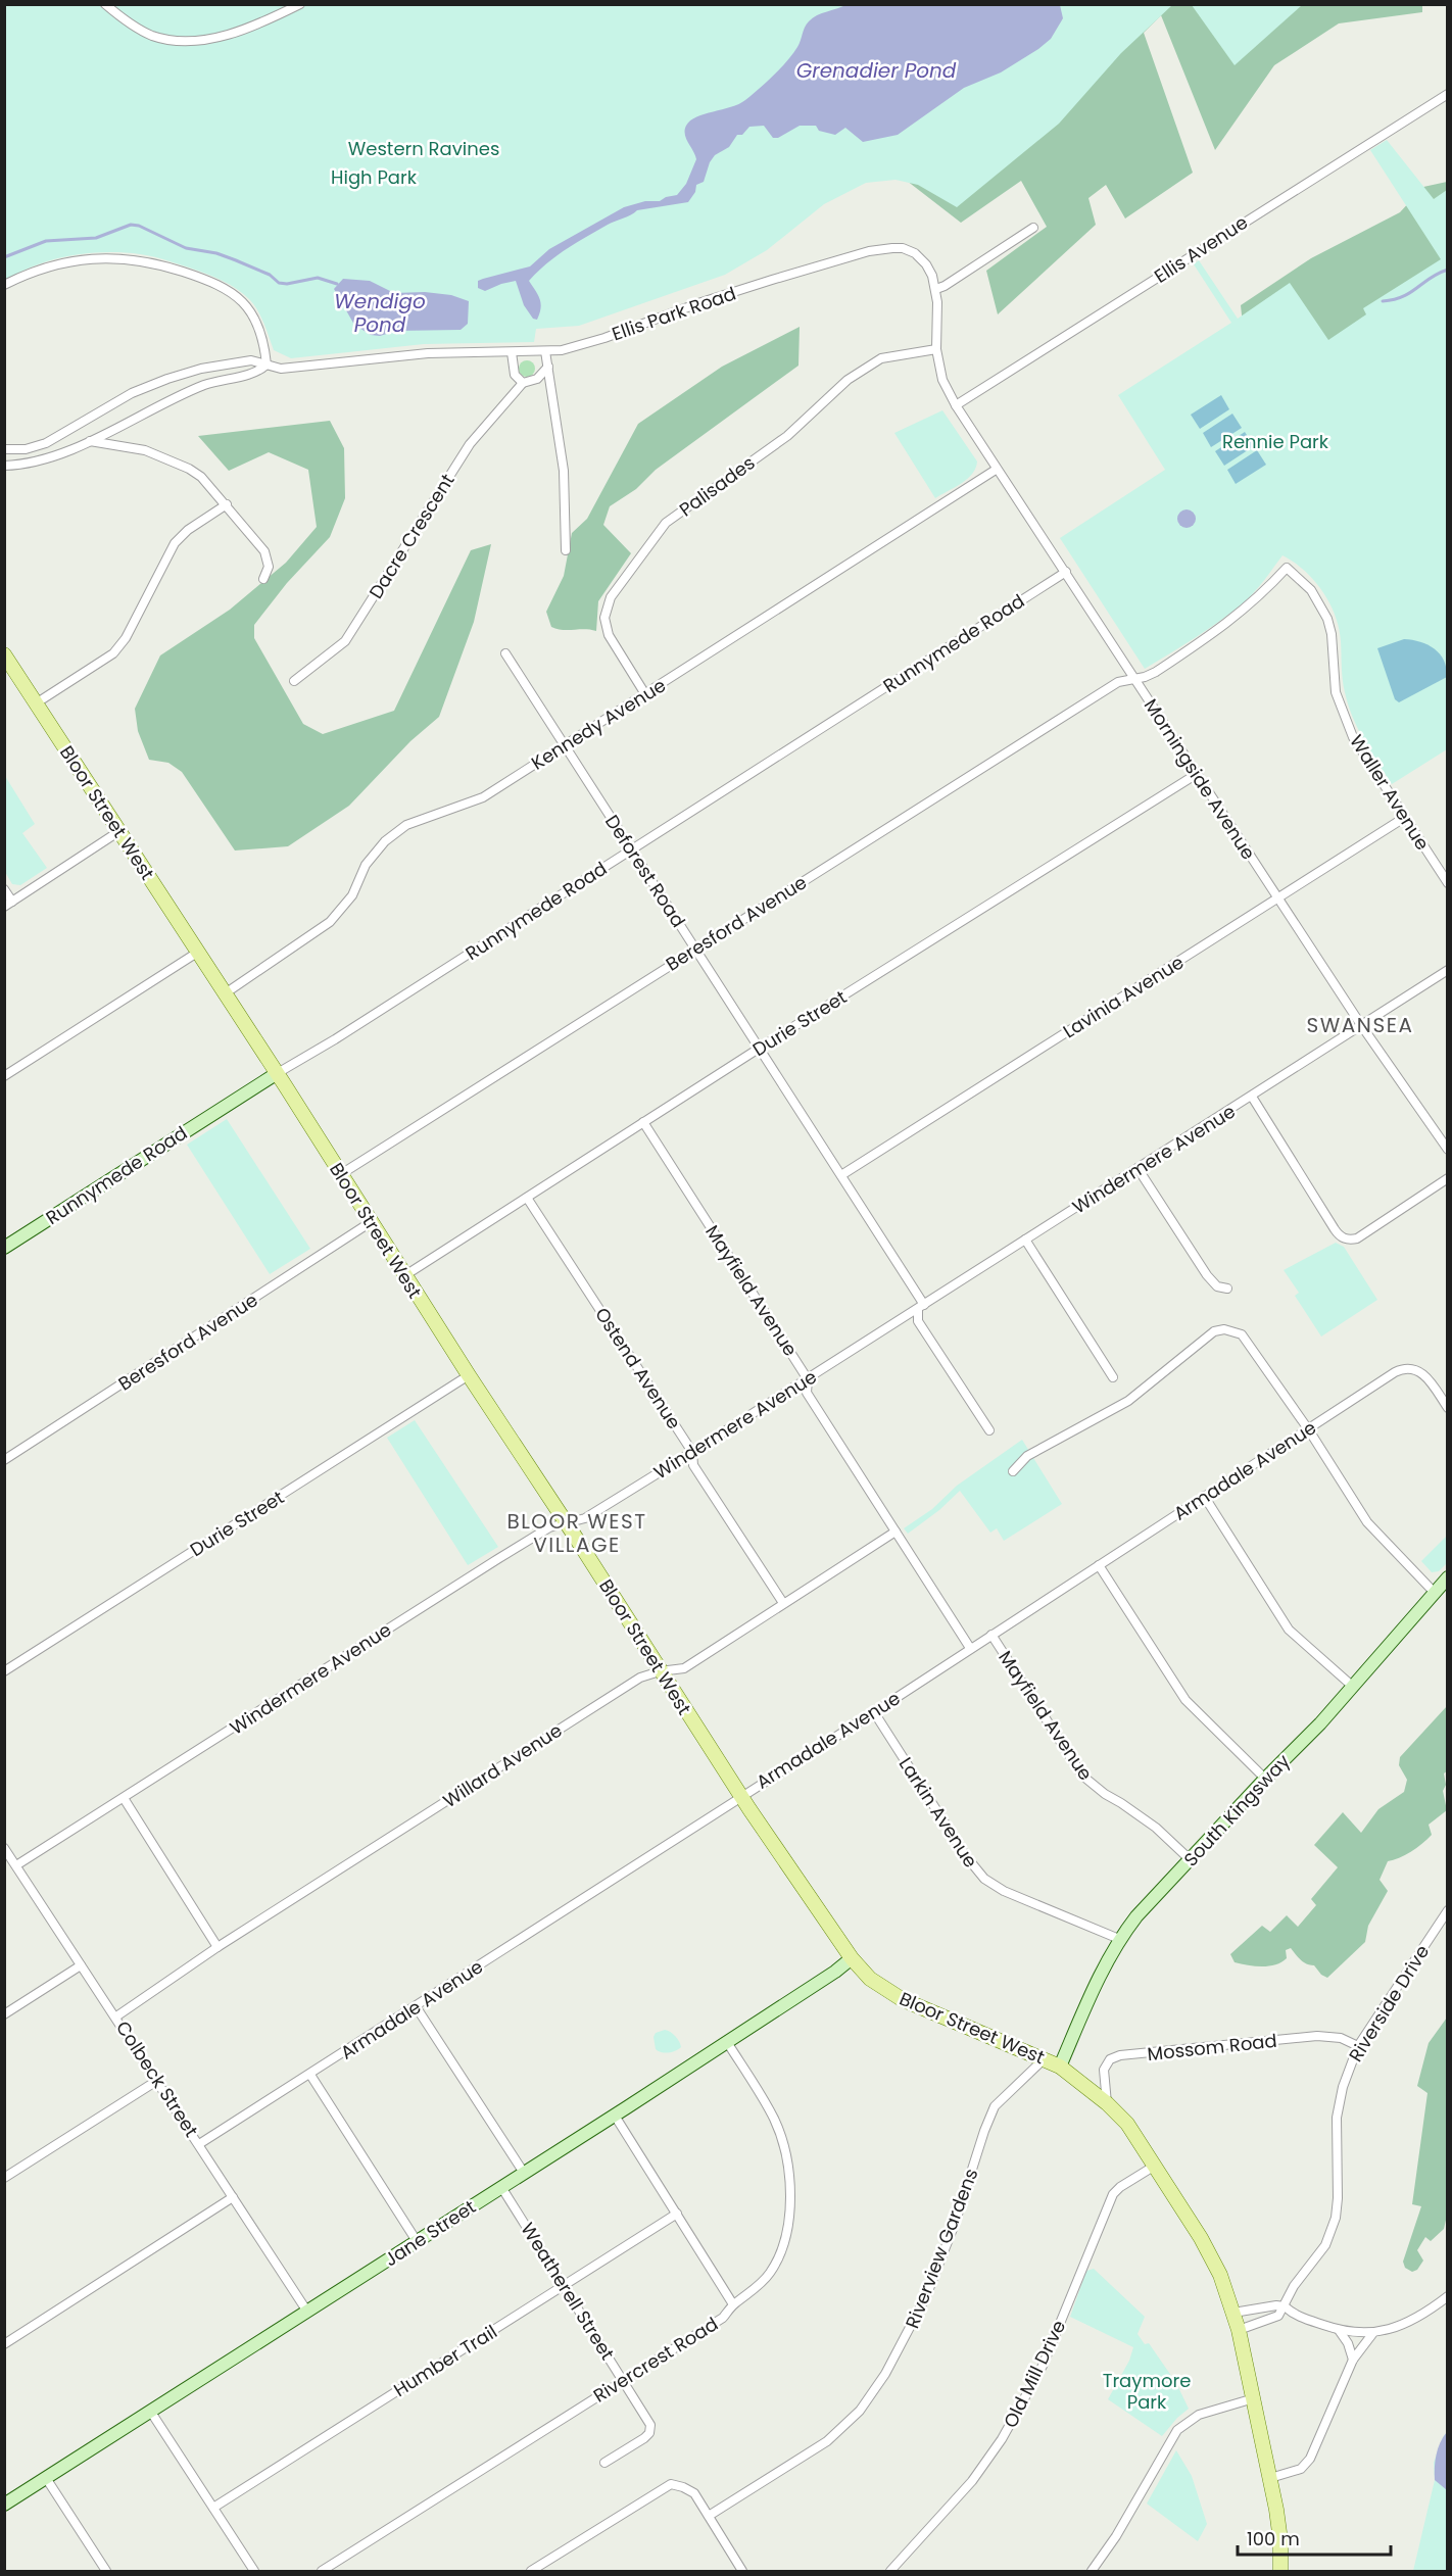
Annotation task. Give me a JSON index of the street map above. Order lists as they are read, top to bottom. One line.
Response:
{"streets":{"main road":["Runnymede Road","Bloor Street West","South Kingsway","Jane Street"],"street":["Ellis Avenue","Ellis Park Road","Palisades","Dacre Crescent","Kennedy Avenue","Morningside Avenue","Waller Avenue","Deforest Road","Beresford Avenue","Lavinia Avenue","Durie Street","Windermere Avenue","Mayfield Avenue","Ostend Avenue","Armadale Avenue","Willard Avenue","Larkin Avenue","Riverside Drive","Mossom Road","Colbeck Street","Riverview Gardens","Weatherell Street","Rivercrest Road","Humber Trail","Old Mill Drive"]},"crossings":[["Ellis Avenue","Ellis Park Road"],["Ellis Avenue","Morningside Avenue"],["Ellis Park Road","Palisades"],["Ellis Park Road","Morningside Avenue"],["Palisades","Kennedy Avenue"],["Runnymede Road","Morningside Avenue"],["Runnymede Road","Bloor Street West"],["Runnymede Road","Deforest Road"],["Kennedy Avenue","Morningside Avenue"],["Kennedy Avenue","Bloor Street West"],["Kennedy Avenue","Deforest Road"],["Morningside Avenue","Beresford Avenue"],["Morningside Avenue","Lavinia Avenue"],["Morningside Avenue","Durie Street"],["Morningside Avenue","Windermere Avenue"],["Waller Avenue","Beresford Avenue"],["Waller Avenue","Lavinia Avenue"],["Bloor Street West","Beresford Avenue"],["Bloor Street West","Durie Street"],["Bloor Street West","Windermere Avenue"],["Bloor Street West","Armadale Avenue"],["Bloor Street West","Willard Avenue"],["Bloor Street West","South Kingsway"],["Bloor Street West","Riverside Drive"],["Bloor Street West","Mossom Road"],["Bloor Street West","Jane Street"],["Bloor Street West","Riverview Gardens"],["Bloor Street West","Old Mill Drive"],["Deforest Road","Beresford Avenue"],["Deforest Road","Lavinia Avenue"],["Deforest Road","Durie Street"],["Deforest Road","Windermere Avenue"],["Durie Street","Mayfield Avenue"],["Durie Street","Ostend Avenue"],["Windermere Avenue","Mayfield Avenue"],["Windermere Avenue","Ostend Avenue"],["Windermere Avenue","Colbeck Street"],["Mayfield Avenue","Armadale Avenue"],["Mayfield Avenue","Willard Avenue"],["Mayfield Avenue","South Kingsway"],["Ostend Avenue","Willard Avenue"],["Armadale Avenue","Larkin Avenue"],["Armadale Avenue","Colbeck Street"],["Willard Avenue","Colbeck Street"],["South Kingsway","Larkin Avenue"],["Riverside Drive","Mossom Road"],["Colbeck Street","Jane Street"],["Jane Street","Weatherell Street"],["Jane Street","Rivercrest Road"],["Weatherell Street","Rivercrest Road"],["Weatherell Street","Humber Trail"]],"districts":["SWANSEA","BLOOR WEST VILLAGE"],"water":["Grenadier Pond","Wendigo Pond"],"parks":["Western Ravines","High Park","Rennie Park","Traymore Park"],"scale_bar":"100 m"}
